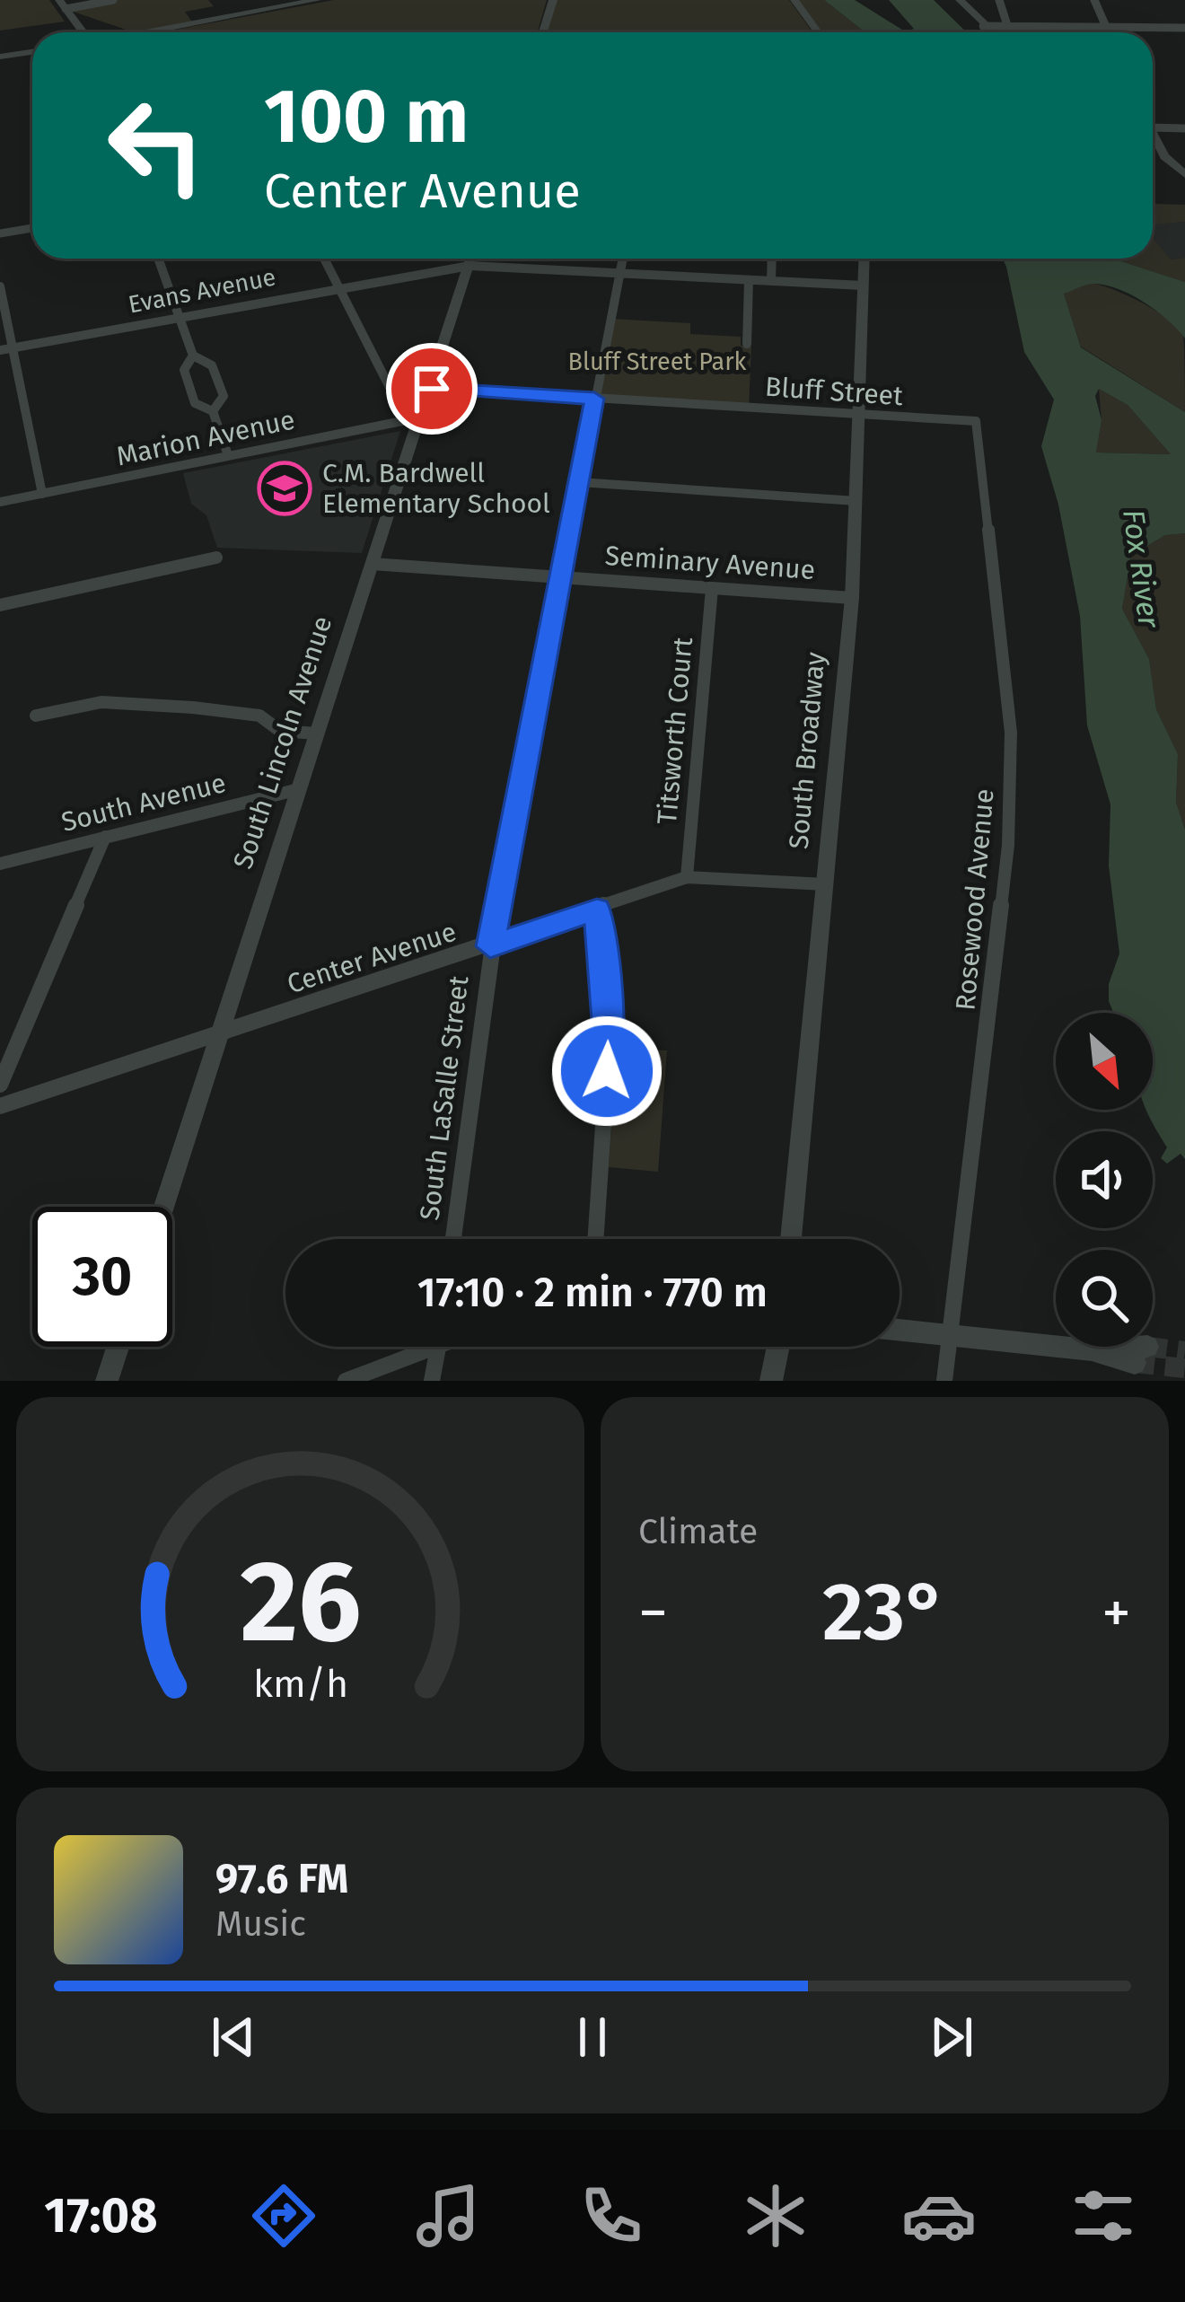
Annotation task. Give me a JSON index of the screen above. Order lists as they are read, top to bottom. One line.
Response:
{"streets":{"street":["Evans Avenue","Bluff Street","Marion Avenue","Seminary Avenue","Titsworth Court","South Lincoln Avenue","South Broadway","South Avenue","Rosewood Avenue","Center Avenue","South LaSalle Street"]},"crossings":[["Evans Avenue","South Lincoln Avenue"],["Evans Avenue","South Broadway"],["Evans Avenue","South LaSalle Street"],["Bluff Street","South Lincoln Avenue"],["Bluff Street","South Broadway"],["Bluff Street","Rosewood Avenue"],["Bluff Street","South LaSalle Street"],["Marion Avenue","South Lincoln Avenue"],["Seminary Avenue","Titsworth Court"],["Seminary Avenue","South Lincoln Avenue"],["Seminary Avenue","South Broadway"],["Seminary Avenue","South LaSalle Street"],["Titsworth Court","Center Avenue"],["South Lincoln Avenue","South Avenue"],["South Lincoln Avenue","Center Avenue"],["South Broadway","Center Avenue"],["Center Avenue","South LaSalle Street"]],"water":["Fox River"],"parks":["Bluff Street Park"],"places":{"school or university":["C.M. Bardwell Elementary School"]},"north":"bottom right","page":{"turn":["100 m","Center Avenue"],"limit":"30","trip":"17:10 · 2 min · 770 m","tile":"Climate","heat":["−","23°","+"],"song":["97.6 FM","Music"],"tabs":"17:08","gauge":["26","km/h"]}}
